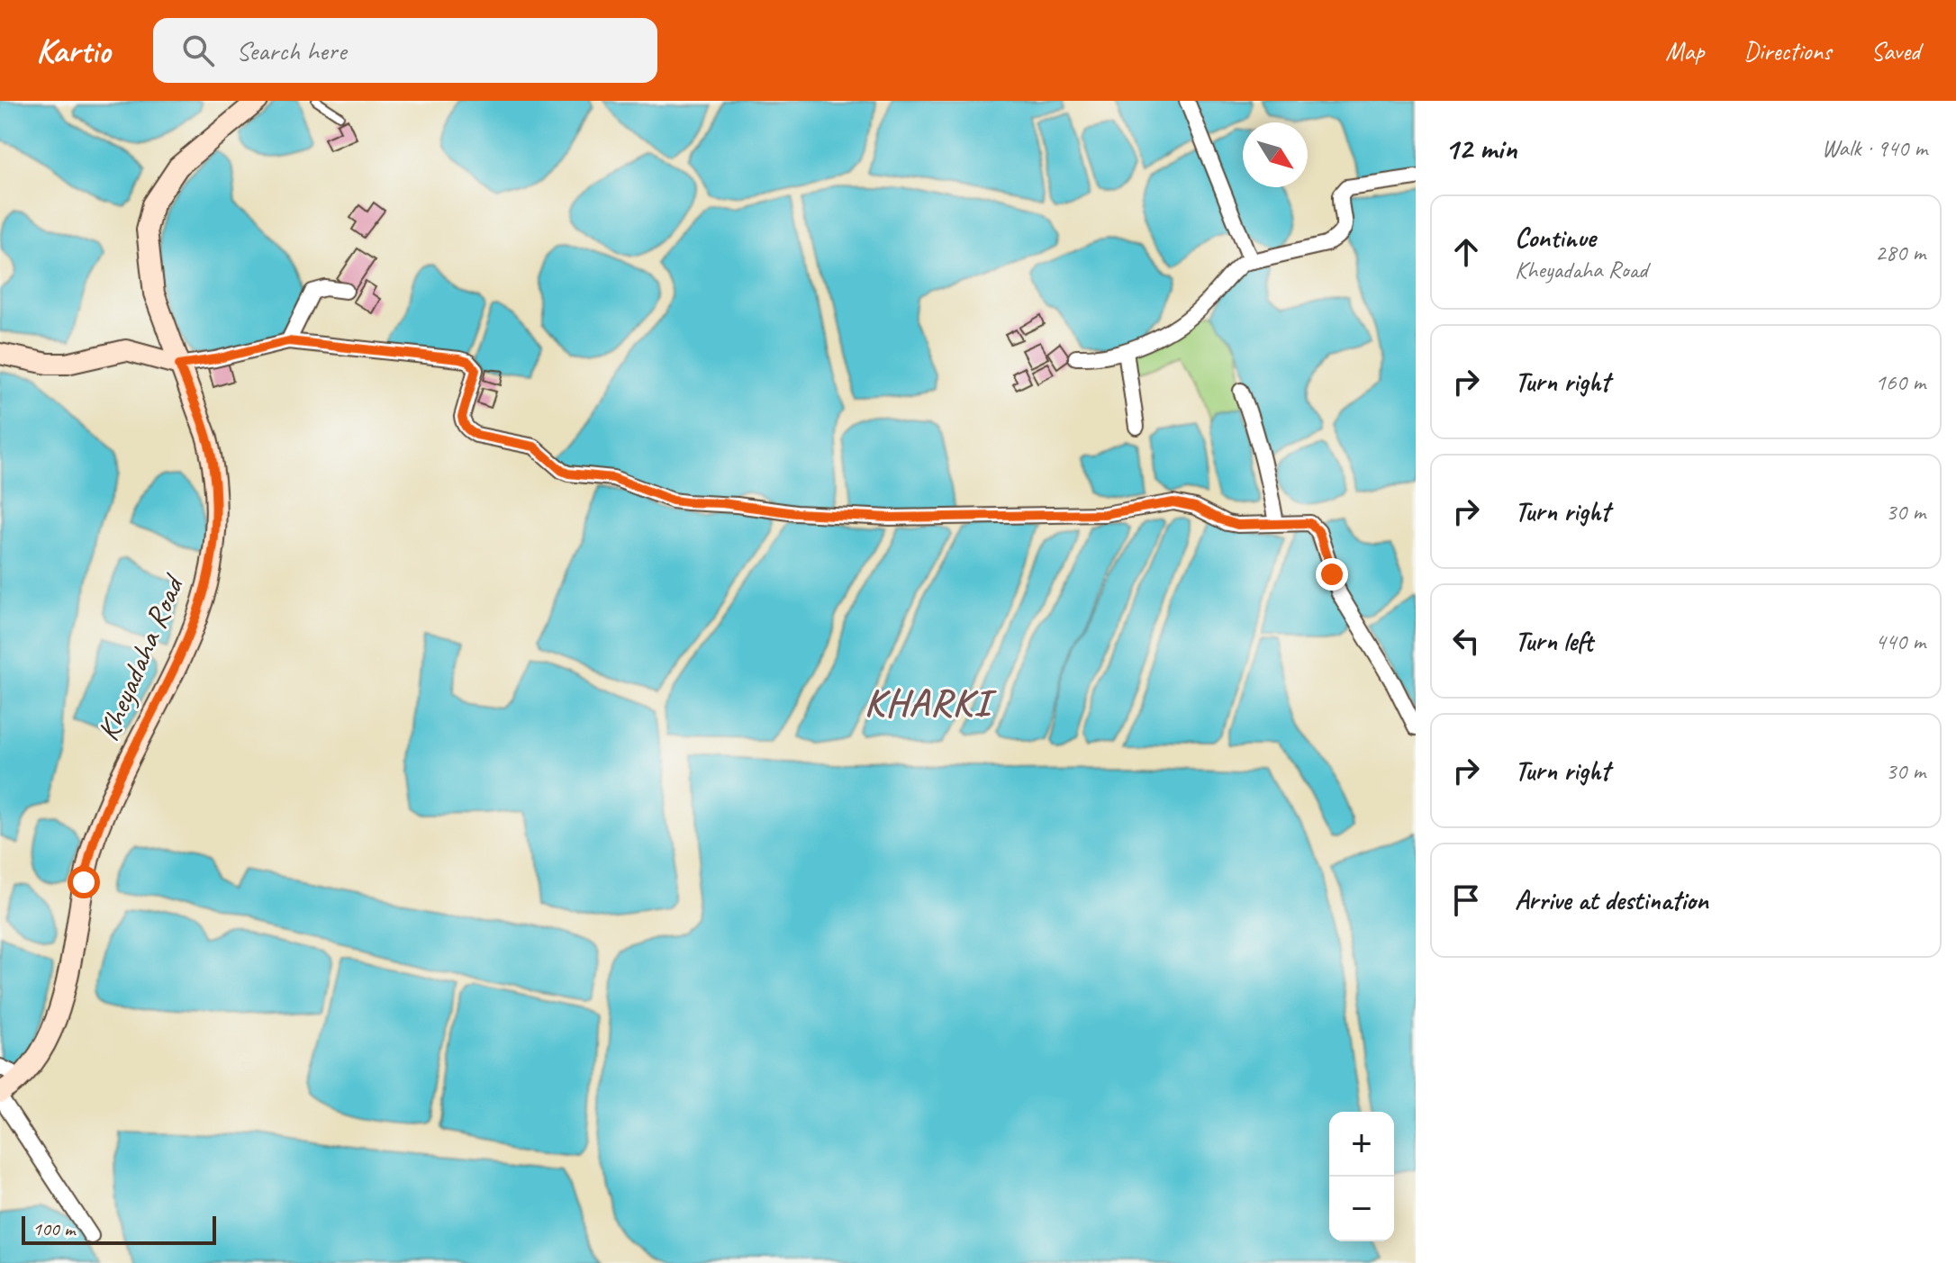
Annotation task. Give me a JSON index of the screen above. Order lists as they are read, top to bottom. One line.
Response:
{"streets":{"main road":["Kheyadaha Road"]},"districts":["KHARKI"],"scale_bar":"100 m","north":"bottom right","page":{"header":"Kartio","search":"Search here","nav":["Map","Directions","Saved"],"heading":["12 min","Walk · 940 m"],"list":[["Continue","Kheyadaha Road","280 m"],["Turn right","160 m"],["Turn right","30 m"],["Turn left","440 m"],["Turn right","30 m"],"Arrive at destination"],"map_buttons":["+","−"],"scale":"100 m"}}
